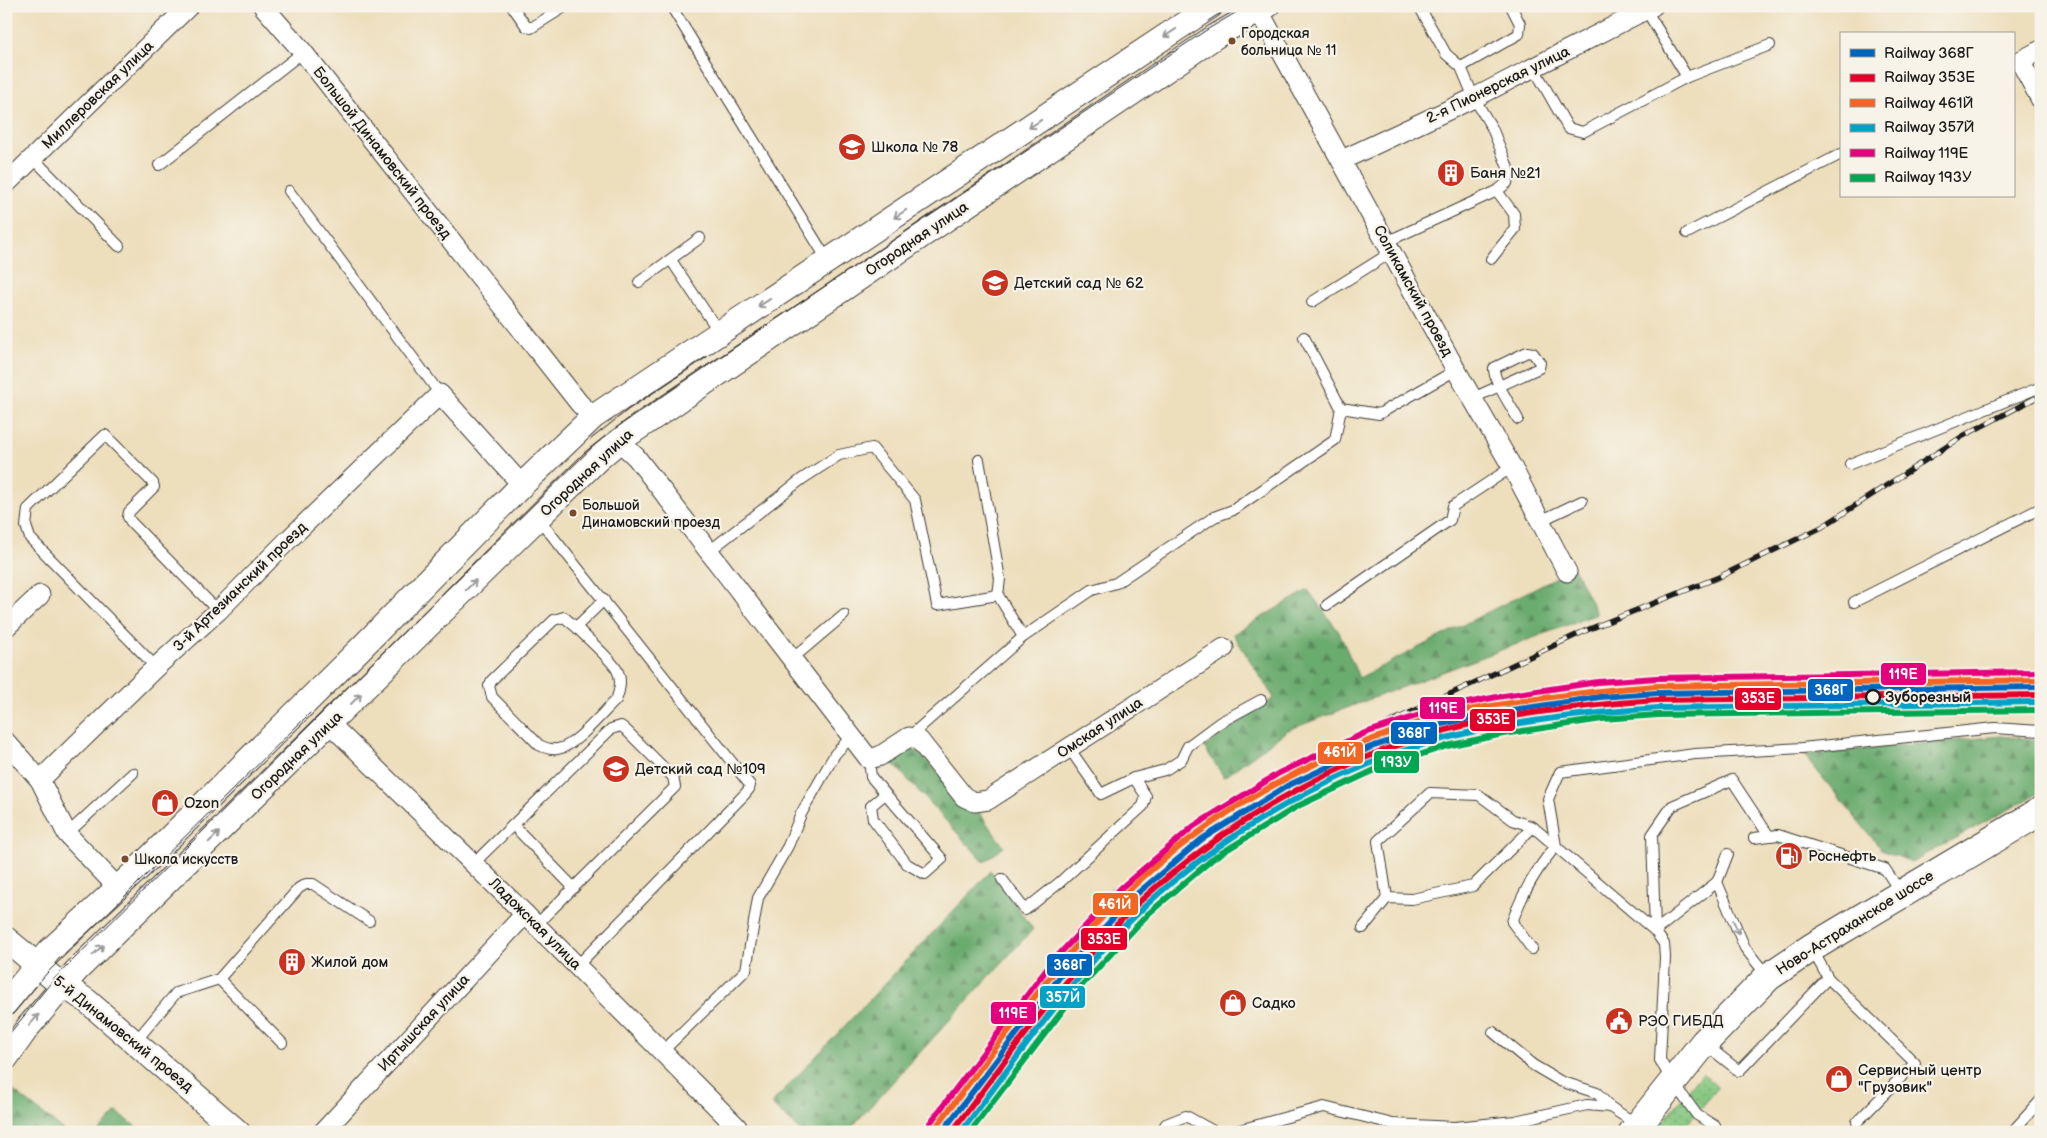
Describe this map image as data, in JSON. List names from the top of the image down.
{
  "streets": {
    "main road": ["Ново-Астраханское шоссе"],
    "street": [
      "2-я Пионерская улица",
      "Миллеровская улица",
      "Большой Динамовский проезд",
      "Огородная улица",
      "Соликамский проезд",
      "3-й Артезианский проезд",
      "Омская улица",
      "Ладожская улица",
      "Иртышская улица",
      "5-й Динамовский проезд"
    ]
  },
  "crossings": [
    ["2-я Пионерская улица", "Соликамский проезд"],
    ["Большой Динамовский проезд", "Огородная улица"],
    ["Огородная улица", "Соликамский проезд"],
    ["Огородная улица", "Ладожская улица"],
    ["Огородная улица", "5-й Динамовский проезд"],
    ["Ладожская улица", "Иртышская улица"]
  ],
  "places": {
    "other": [
      "Городская больница № 11",
      "Большой Динамовский проезд",
      "Зуборезный",
      "Школа искусств"
    ],
    "school or university": ["Школа № 78", "Детский сад № 62", "Детский сад №109"],
    "building": ["Баня №21", "Жилой дом"],
    "shop": ["Ozon", "Садко", "Сервисный центр \"Грузовик\""],
    "fuel station": ["Роснефть"],
    "public building": ["РЭО ГИБДД"]
  },
  "lines": [
    "rail line 119Е",
    "rail line 461Й",
    "rail line 368Г",
    "rail line 353Е",
    "rail line 357Й",
    "rail line 193У"
  ],
  "legend": [
    "Railway 368Г",
    "Railway 353Е",
    "Railway 461Й",
    "Railway 357Й",
    "Railway 119Е",
    "Railway 193У"
  ]
}
